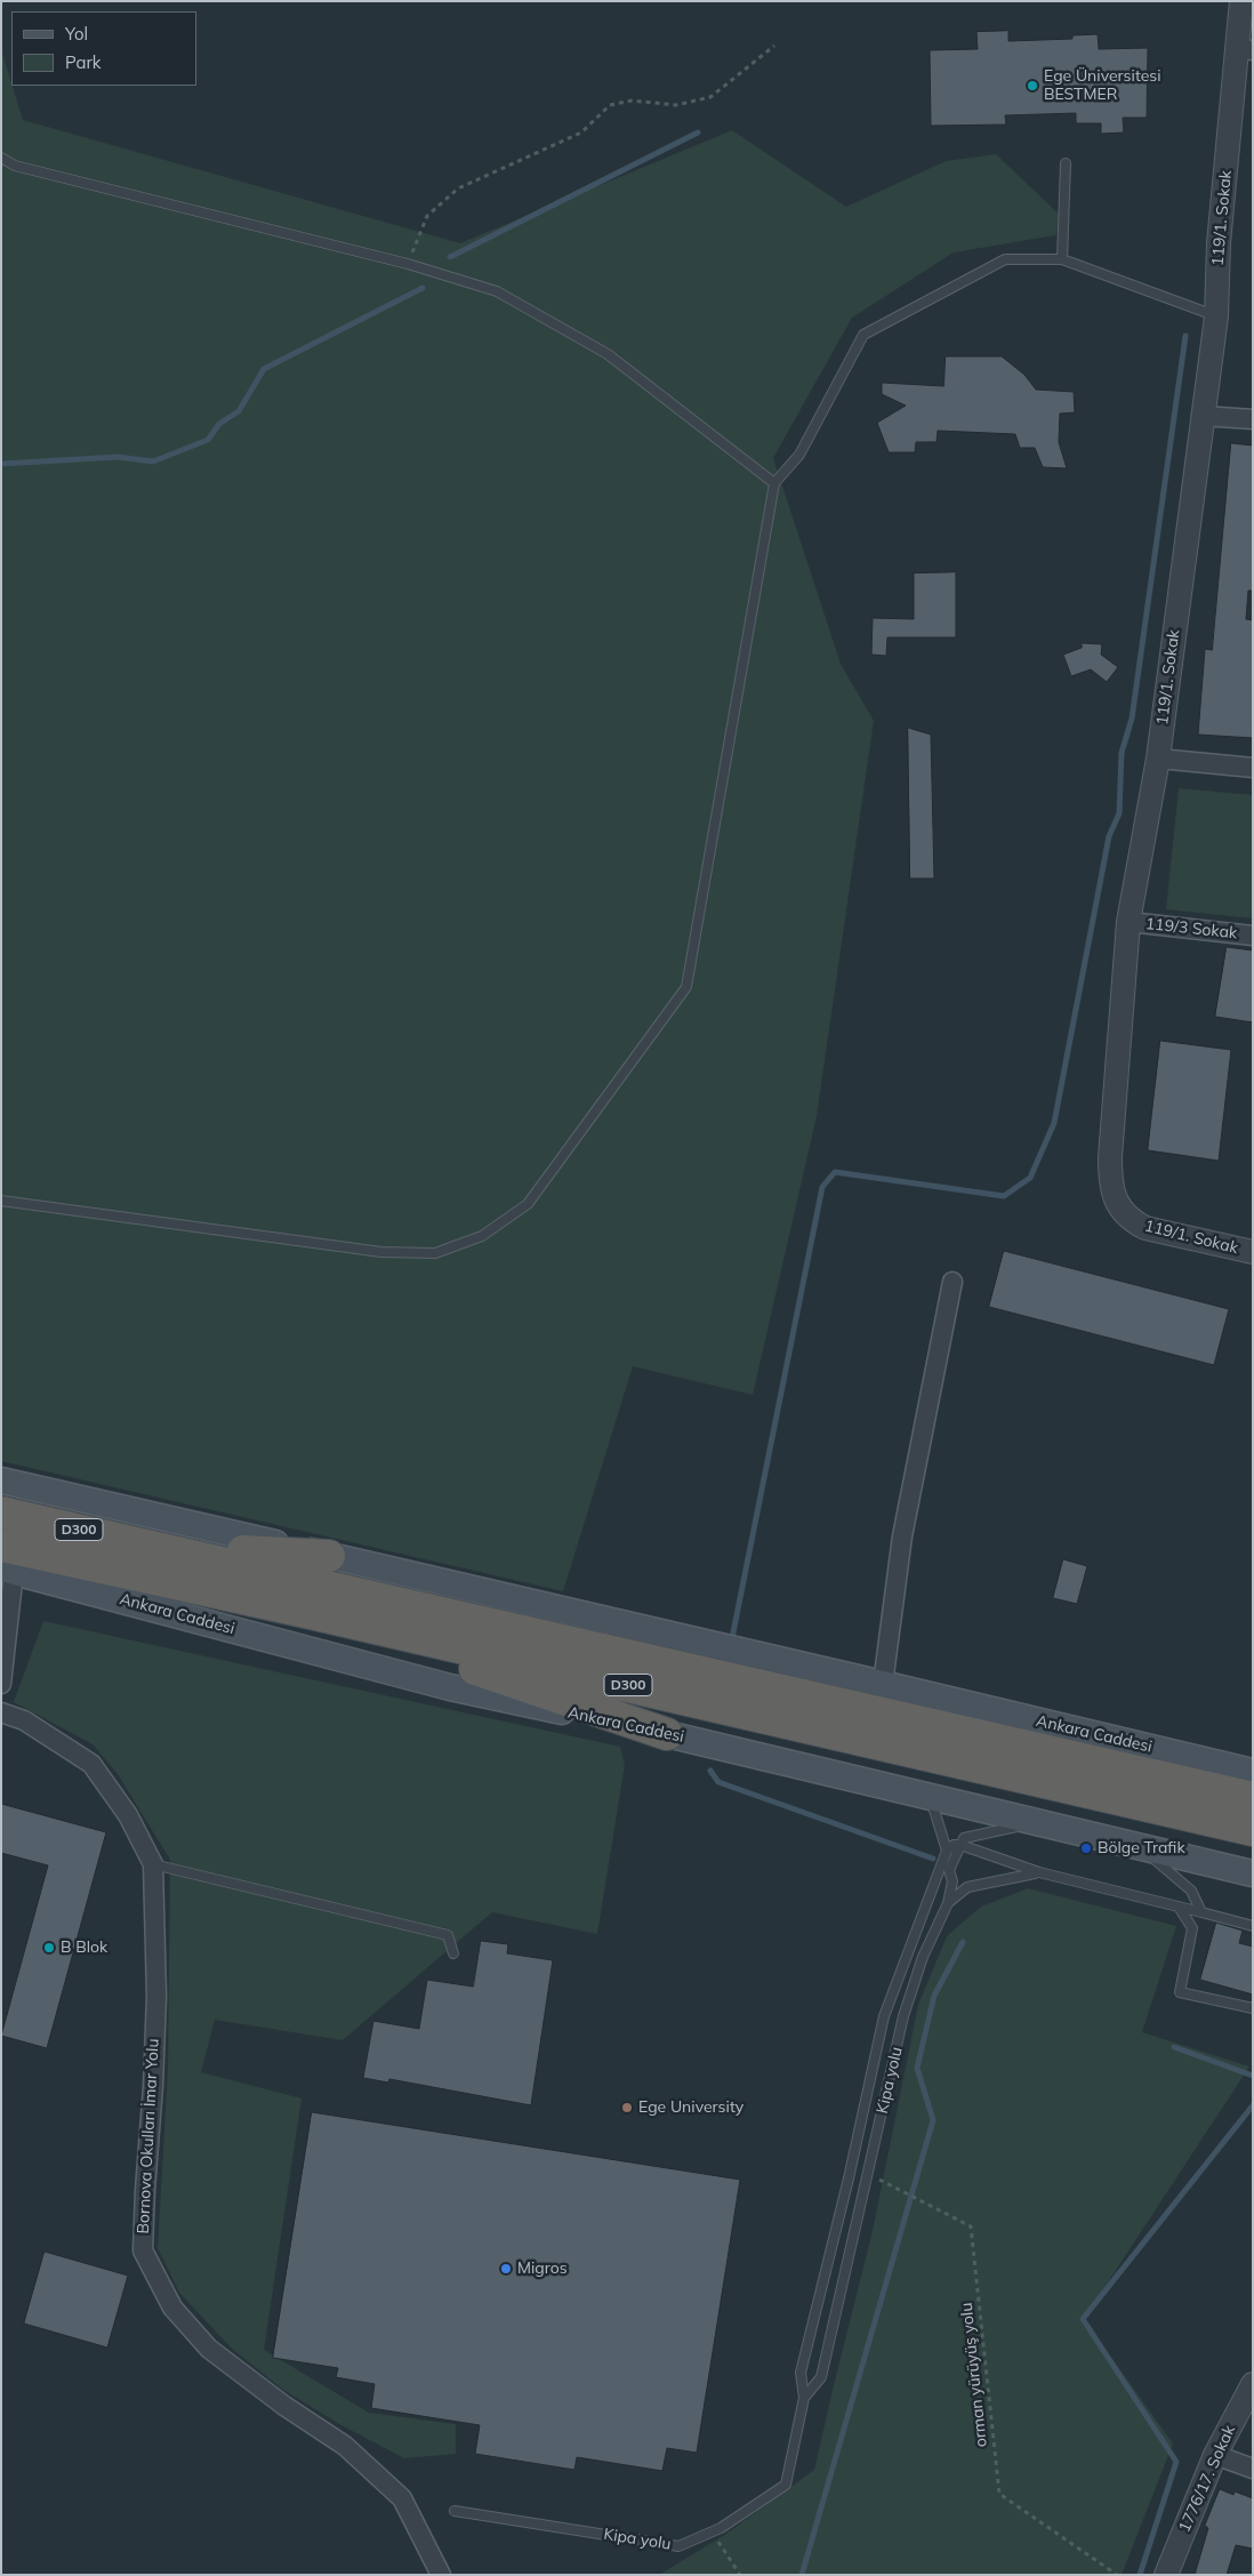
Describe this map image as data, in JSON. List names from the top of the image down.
{
  "streets": {
    "highway": ["D300", "Ankara Caddesi"],
    "street": [
      "119/1. Sokak",
      "119/3 Sokak",
      "Bornova Okulları İmar Yolu",
      "1776/17. Sokak"
    ],
    "lane": ["Kipa yolu"],
    "path": ["orman yürüyüş yolu"]
  },
  "crossings": [
    ["119/1. Sokak", "119/3 Sokak"],
    ["D300", "Ankara Caddesi"],
    ["Kipa yolu", "orman yürüyüş yolu"]
  ],
  "places": [
    "Ege Üniversitesi BESTMER",
    "Bölge Trafik",
    "B Blok",
    "Ege University",
    "Migros"
  ],
  "legend": ["Yol", "Park"]
}
